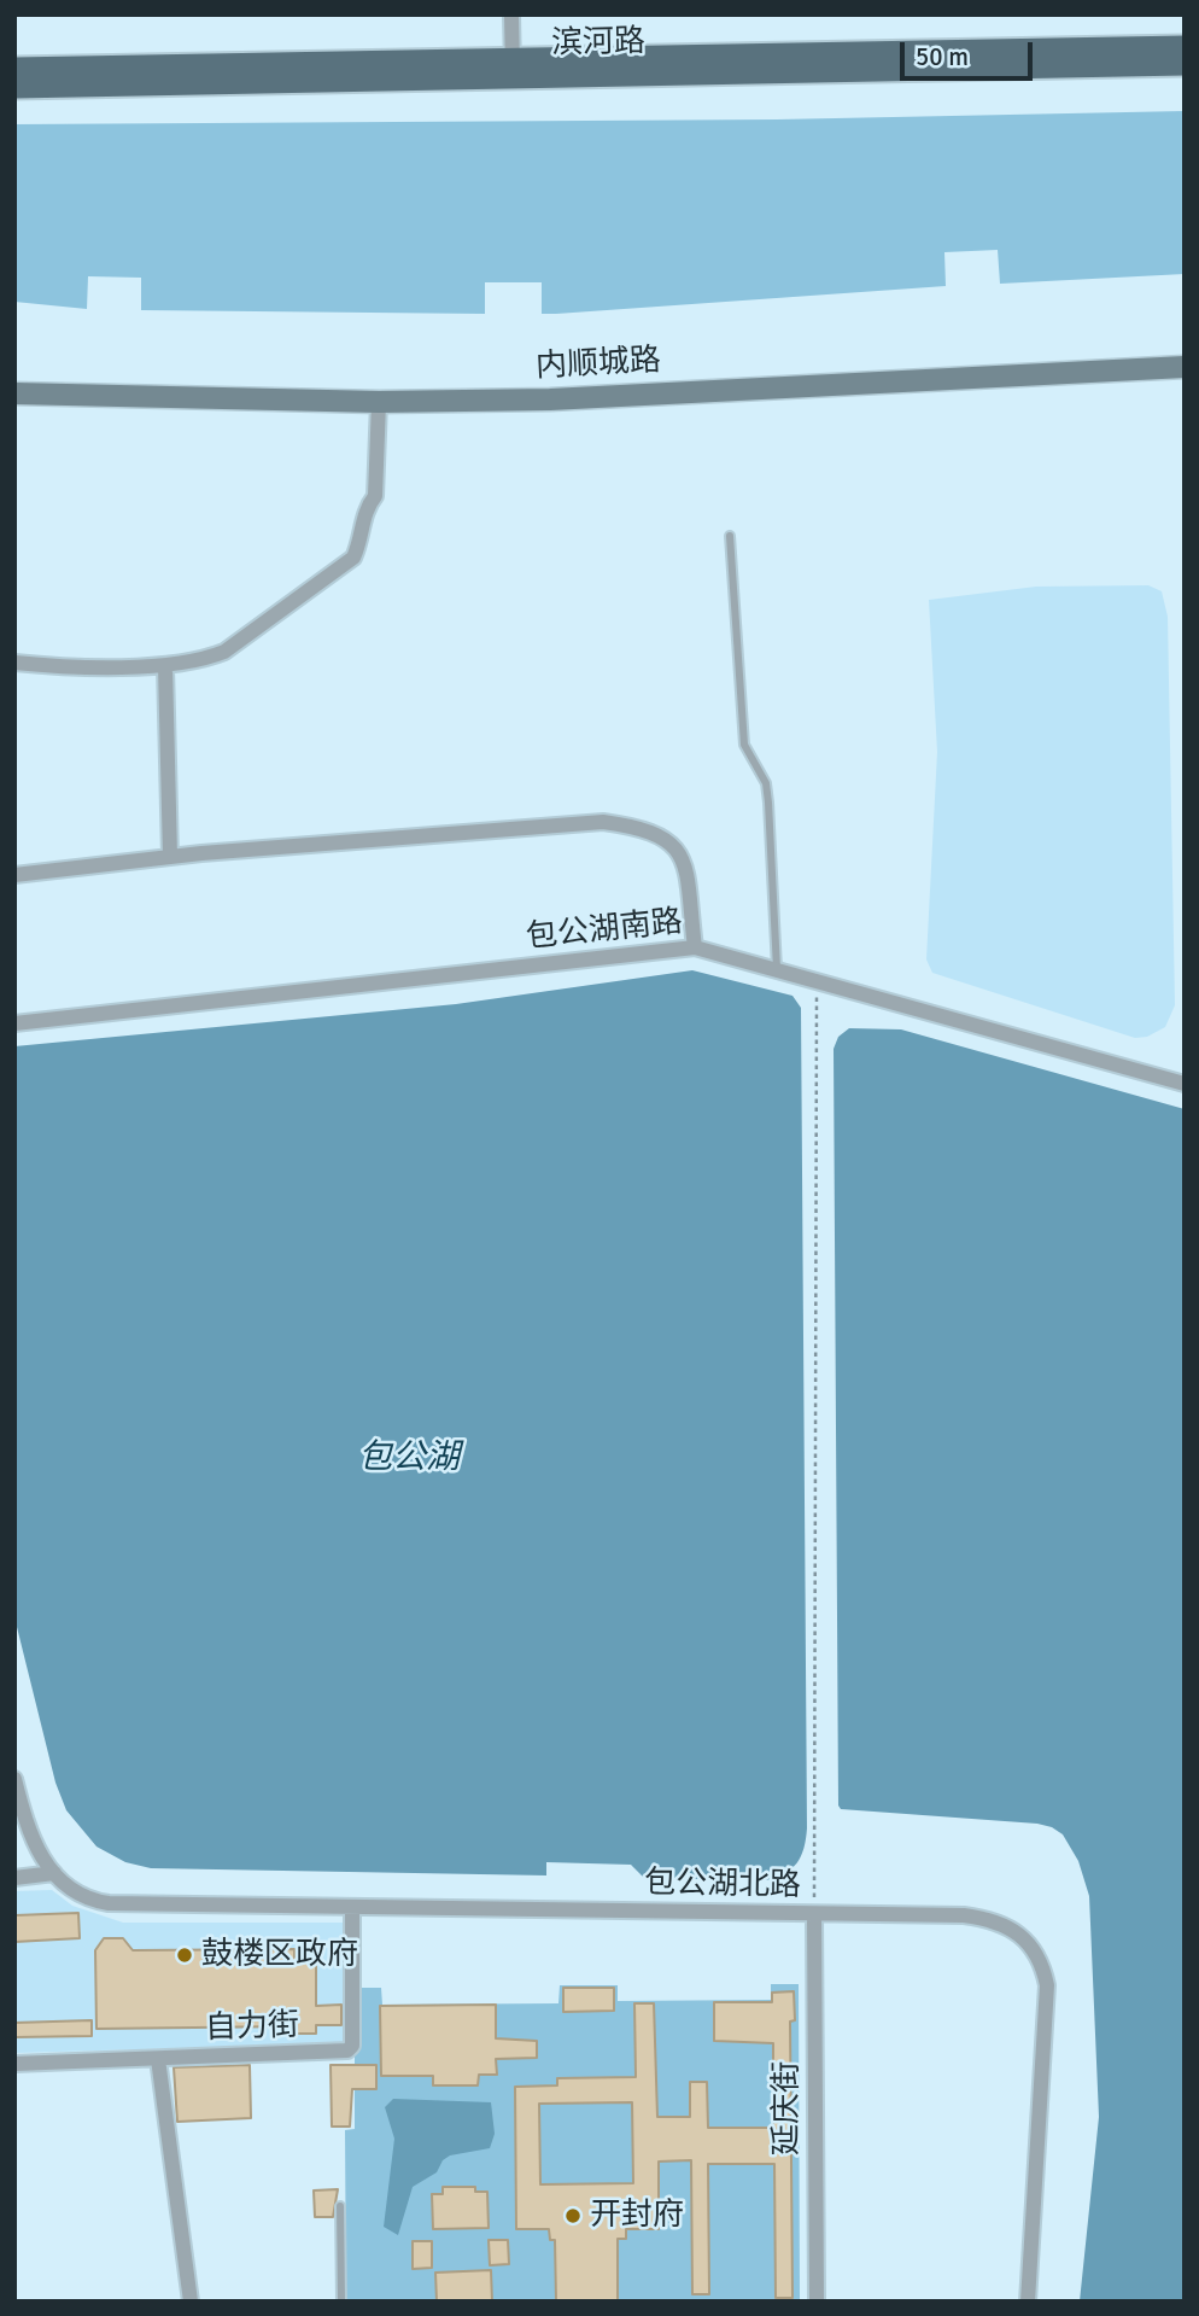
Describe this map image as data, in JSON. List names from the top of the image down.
{
  "streets": {
    "main road": ["滨河路"],
    "street": [
      "内顺城路",
      "包公湖南路",
      "包公湖北路",
      "自力街",
      "延庆街"
    ]
  },
  "crossings": [
    ["包公湖北路", "自力街"],
    ["包公湖北路", "延庆街"]
  ],
  "water": ["包公湖"],
  "places": ["鼓楼区政府", "开封府"],
  "scale_bar": "50 m"
}
